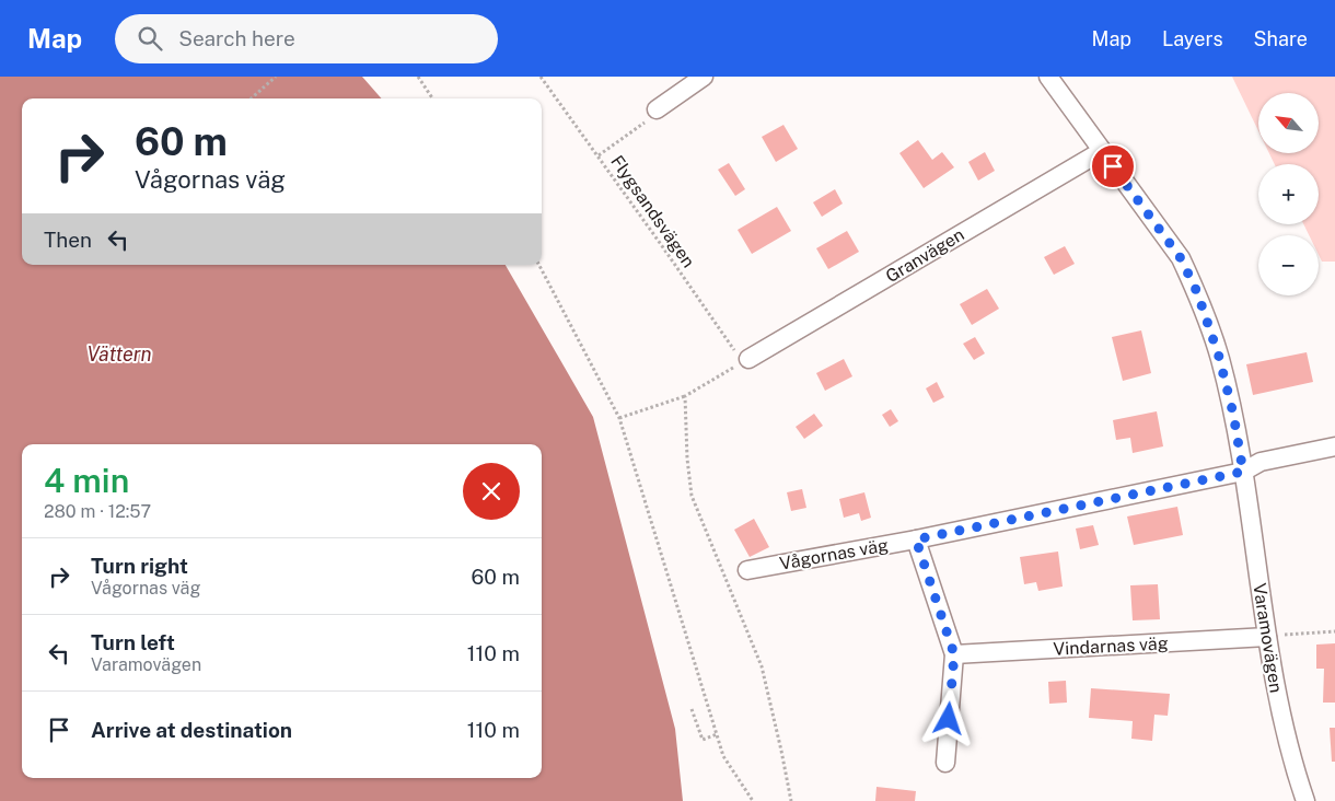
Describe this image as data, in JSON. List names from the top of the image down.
{
  "streets": {
    "street": [
      "Granvägen",
      "Vågornas väg",
      "Varamovägen",
      "Vindarnas väg"
    ],
    "path": ["Flygsandsvägen"]
  },
  "crossings": [
    ["Flygsandsvägen", "Granvägen"],
    ["Granvägen", "Varamovägen"],
    ["Vågornas väg", "Varamovägen"],
    ["Varamovägen", "Vindarnas väg"]
  ],
  "water": ["Vättern"],
  "north": "top left",
  "page": {
    "header": "Map",
    "search": "Search here",
    "nav": ["Map", "Layers", "Share"],
    "map_buttons": ["+", "−"],
    "turn": ["60 m", "Vågornas väg"],
    "then": "Then",
    "heading": ["4 min", "280 m · 12:57"],
    "list": [
      {
        "name": "Turn right",
        "note": "Vågornas väg",
        "value": "60 m"
      },
      {
        "name": "Turn left",
        "note": "Varamovägen",
        "value": "110 m"
      },
      {
        "name": "Arrive at destination",
        "value": "110 m"
      }
    ]
  }
}
